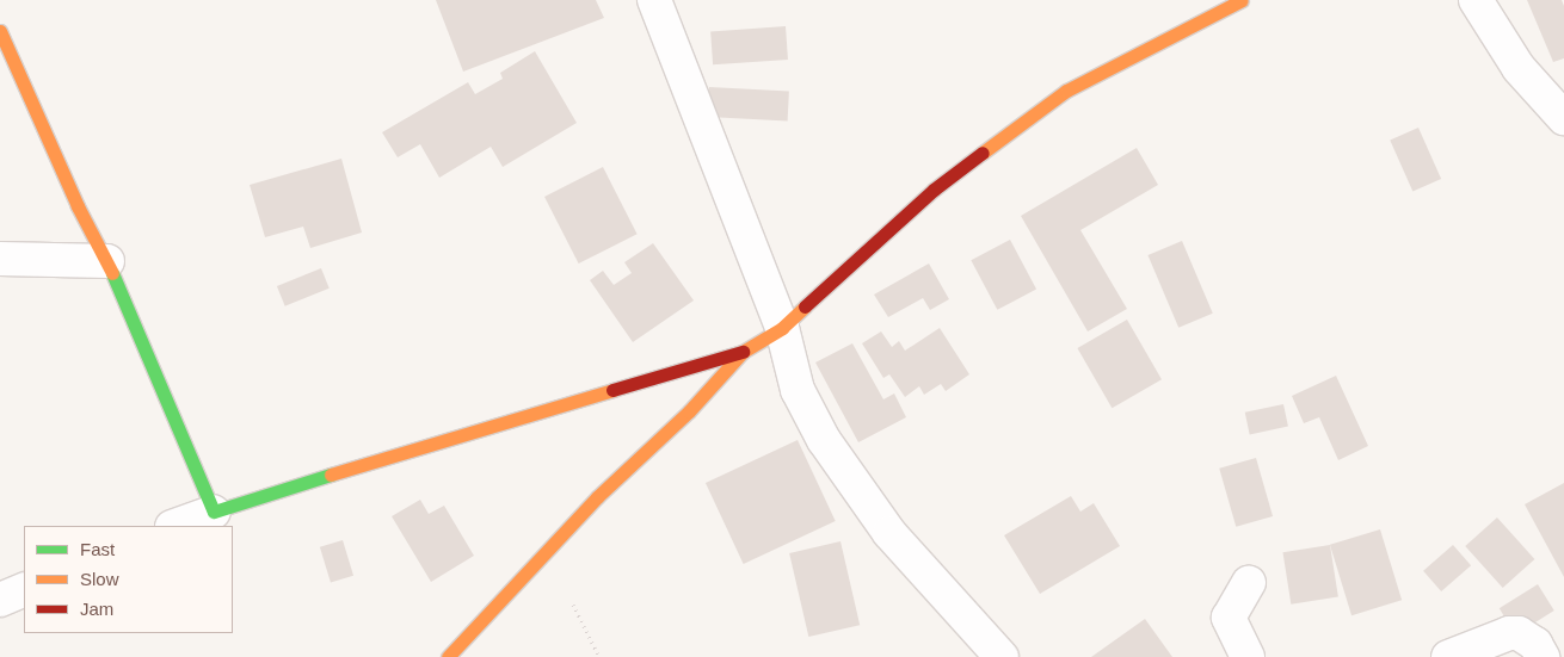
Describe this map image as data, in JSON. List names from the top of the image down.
{
  "legend": ["Fast", "Slow", "Jam"]
}
